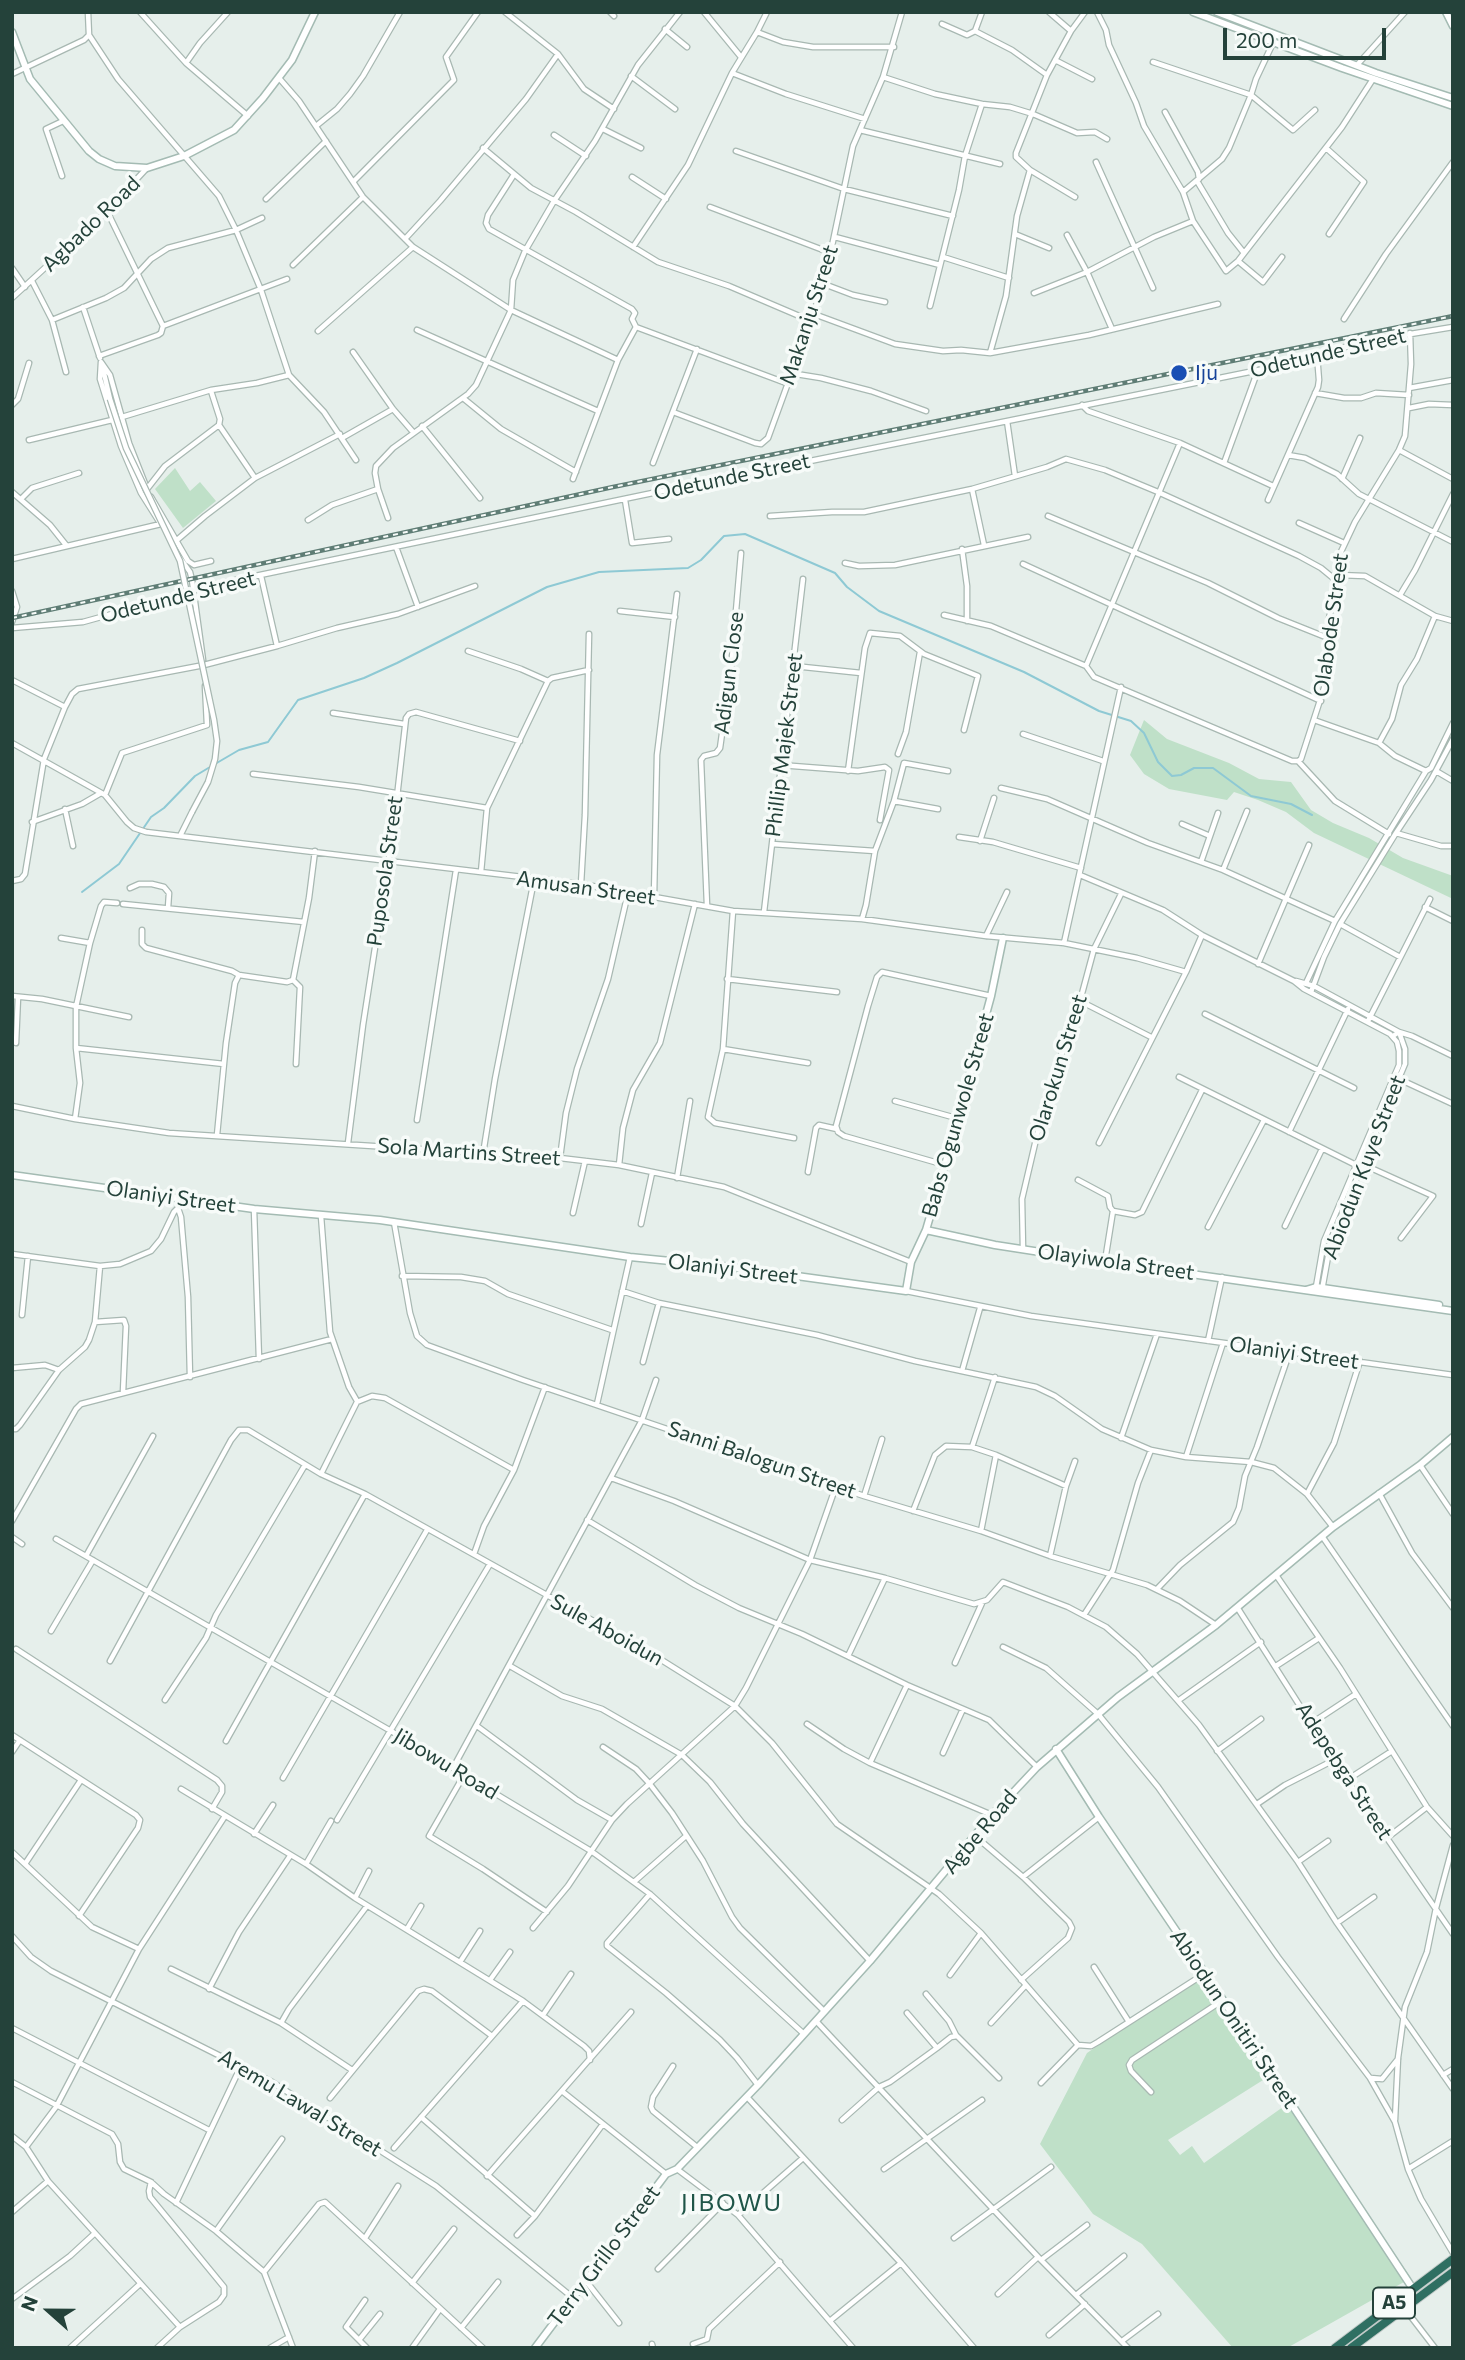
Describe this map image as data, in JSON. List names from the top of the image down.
{
  "streets": {
    "highway": ["A5"],
    "street": [
      "Agbado Road",
      "Makanju Street",
      "Odetunde Street",
      "Olabode Street",
      "Adigun Close",
      "Phillip Majek Street",
      "Puposola Street",
      "Amusan Street",
      "Olarokun Street",
      "Babs Ogunwole Street",
      "Sola Martins Street",
      "Abiodun Kuye Street",
      "Olaniyi Street",
      "Olayiwola Street",
      "Sanni Balogun Street",
      "Sule Aboidun",
      "Jibowu Road",
      "Adepebga Street",
      "Agbe Road",
      "Abiodun Onitiri Street",
      "Aremu Lawal Street",
      "Terry Grillo Street"
    ]
  },
  "crossings": [
    ["Odetunde Street", "Olabode Street"],
    ["Adigun Close", "Amusan Street"],
    ["Phillip Majek Street", "Amusan Street"],
    ["Puposola Street", "Amusan Street"],
    ["Puposola Street", "Sola Martins Street"],
    ["Amusan Street", "Olarokun Street"],
    ["Amusan Street", "Babs Ogunwole Street"],
    ["Olarokun Street", "Olayiwola Street"],
    ["Babs Ogunwole Street", "Sola Martins Street"],
    ["Babs Ogunwole Street", "Olaniyi Street"],
    ["Babs Ogunwole Street", "Olayiwola Street"],
    ["Abiodun Kuye Street", "Olayiwola Street"],
    ["Olaniyi Street", "Sanni Balogun Street"],
    ["Sanni Balogun Street", "Agbe Road"],
    ["Sule Aboidun", "Jibowu Road"],
    ["Sule Aboidun", "Agbe Road"],
    ["Jibowu Road", "Agbe Road"],
    ["Adepebga Street", "Agbe Road"],
    ["Agbe Road", "Abiodun Onitiri Street"],
    ["Agbe Road", "Terry Grillo Street"],
    ["Abiodun Onitiri Street", "A5"],
    ["Aremu Lawal Street", "Terry Grillo Street"]
  ],
  "districts": ["JIBOWU"],
  "places": ["Iju"],
  "scale_bar": "200 m",
  "north": "left"
}
